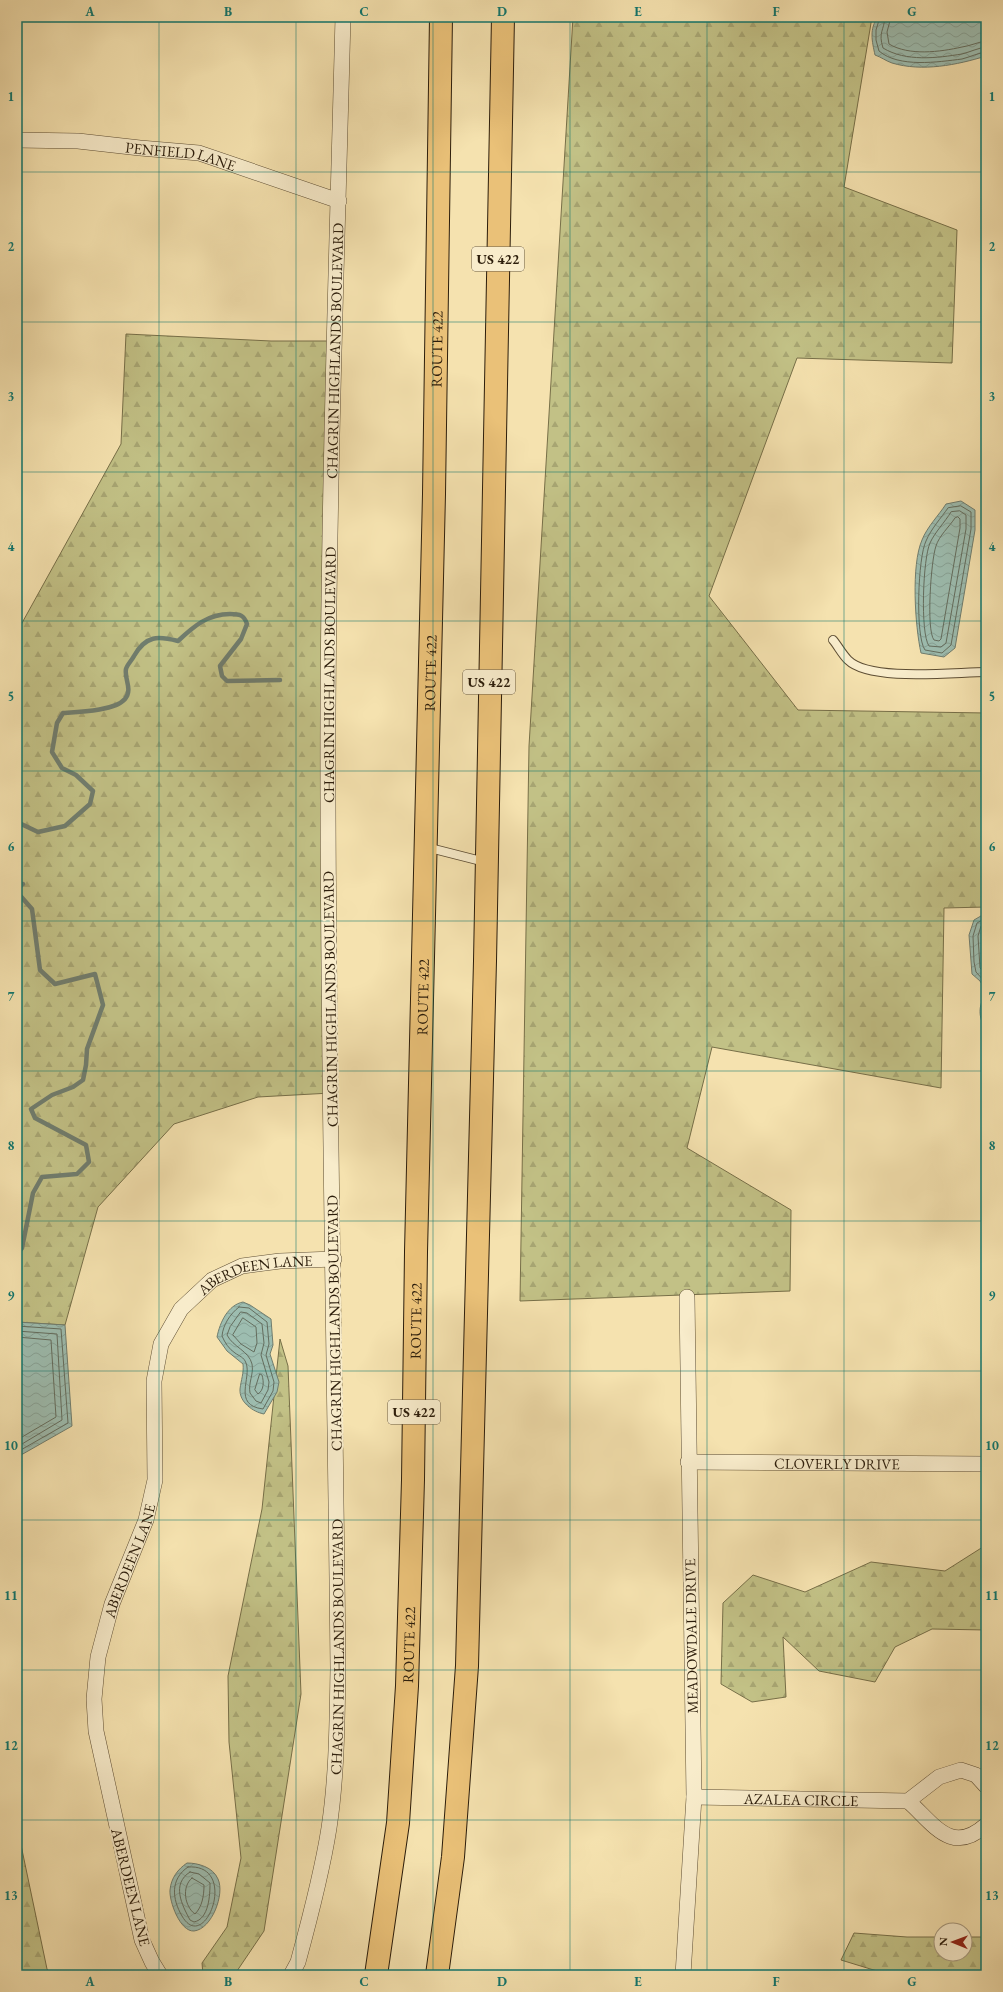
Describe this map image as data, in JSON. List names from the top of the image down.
{
  "streets": {
    "highway": ["US 422", "ROUTE 422"],
    "street": [
      "PENFIELD LANE",
      "CHAGRIN HIGHLANDS BOULEVARD",
      "ABERDEEN LANE",
      "CLOVERLY DRIVE",
      "MEADOWDALE DRIVE",
      "AZALEA CIRCLE"
    ]
  },
  "crossings": [
    ["PENFIELD LANE", "CHAGRIN HIGHLANDS BOULEVARD"],
    ["CHAGRIN HIGHLANDS BOULEVARD", "ABERDEEN LANE"],
    ["CLOVERLY DRIVE", "MEADOWDALE DRIVE"],
    ["MEADOWDALE DRIVE", "AZALEA CIRCLE"]
  ],
  "north": "left",
  "grid": {
    "columns": [
      "A",
      "B",
      "C",
      "D",
      "E",
      "F",
      "G"
    ],
    "rows": [
      "1",
      "2",
      "3",
      "4",
      "5",
      "6",
      "7",
      "8",
      "9",
      "10",
      "11",
      "12",
      "13"
    ]
  }
}
